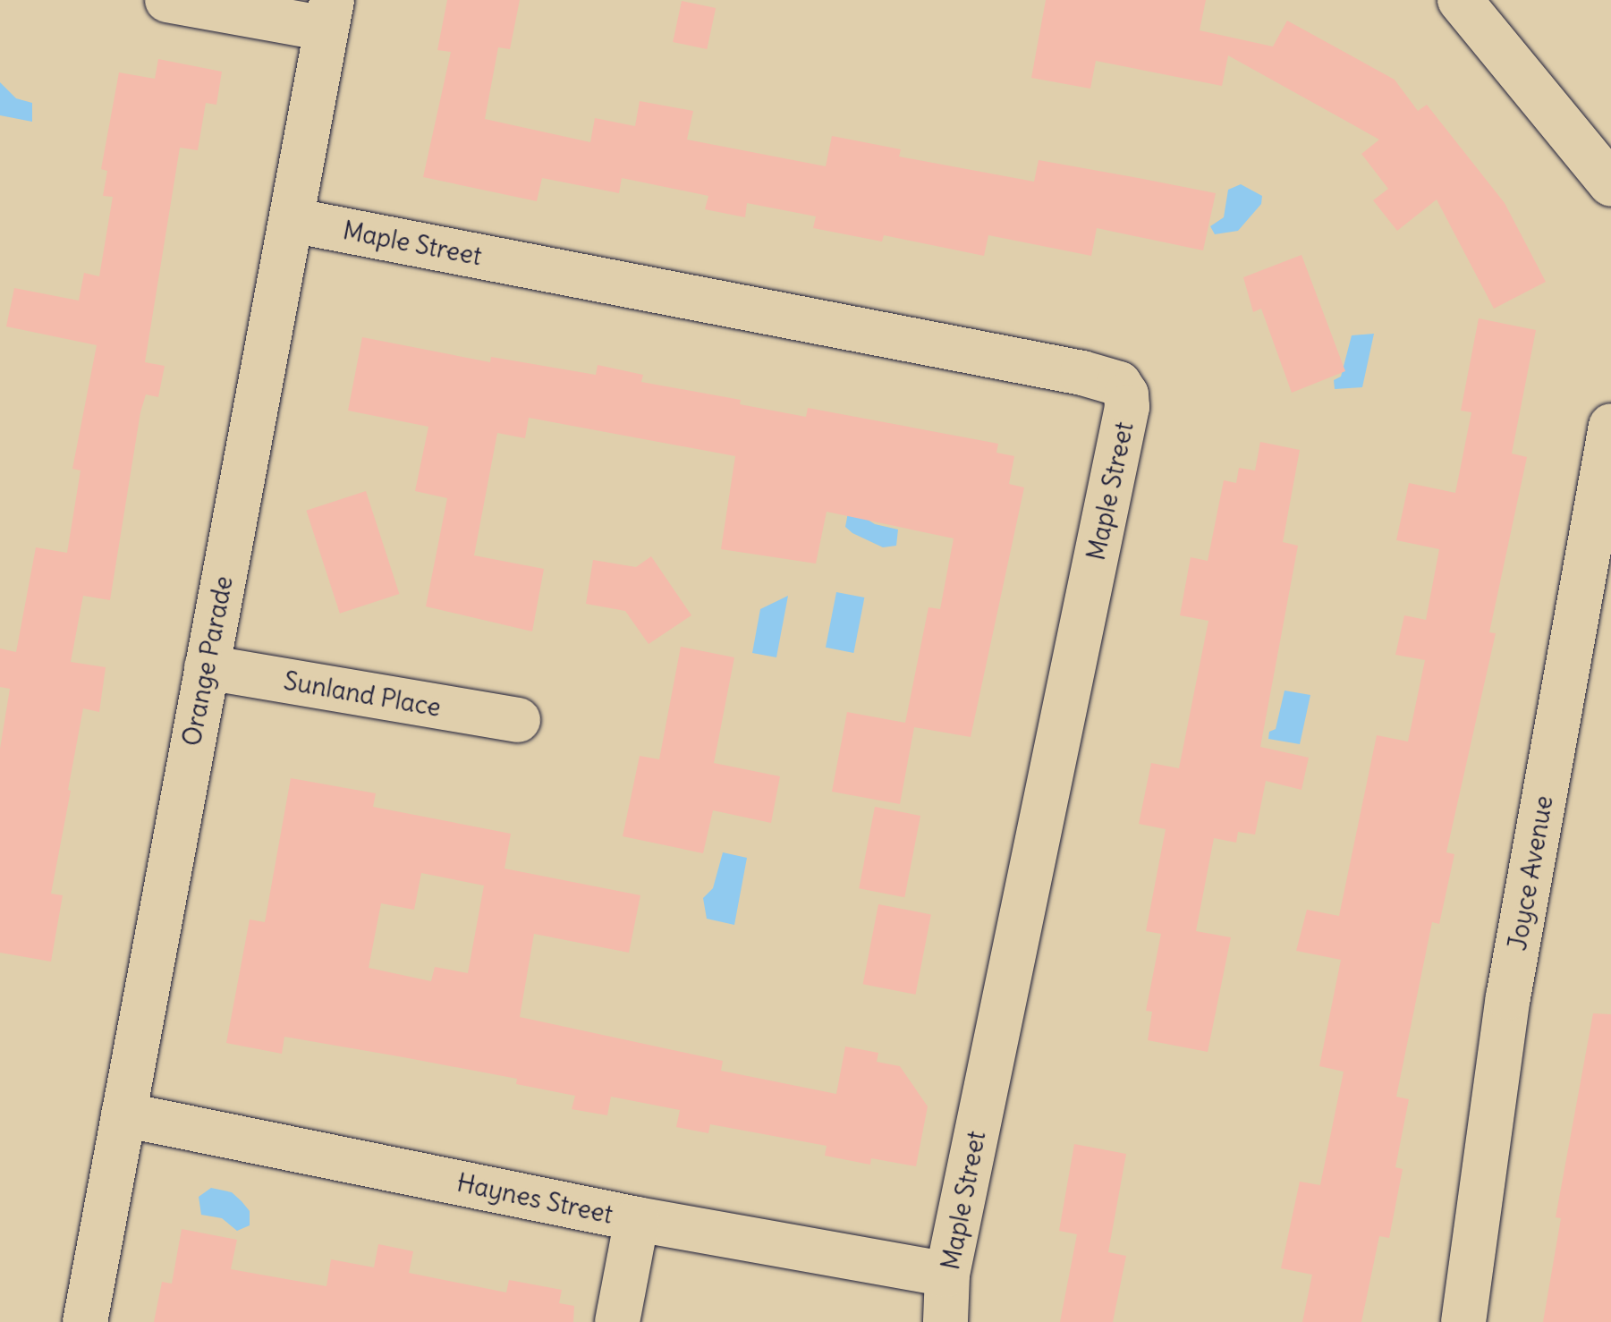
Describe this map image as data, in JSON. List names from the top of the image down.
{
  "streets": {
    "street": [
      "Maple Street",
      "Orange Parade",
      "Sunland Place",
      "Joyce Avenue",
      "Haynes Street"
    ]
  },
  "crossings": [
    ["Maple Street", "Orange Parade"],
    ["Maple Street", "Haynes Street"],
    ["Orange Parade", "Sunland Place"],
    ["Orange Parade", "Haynes Street"]
  ]
}
